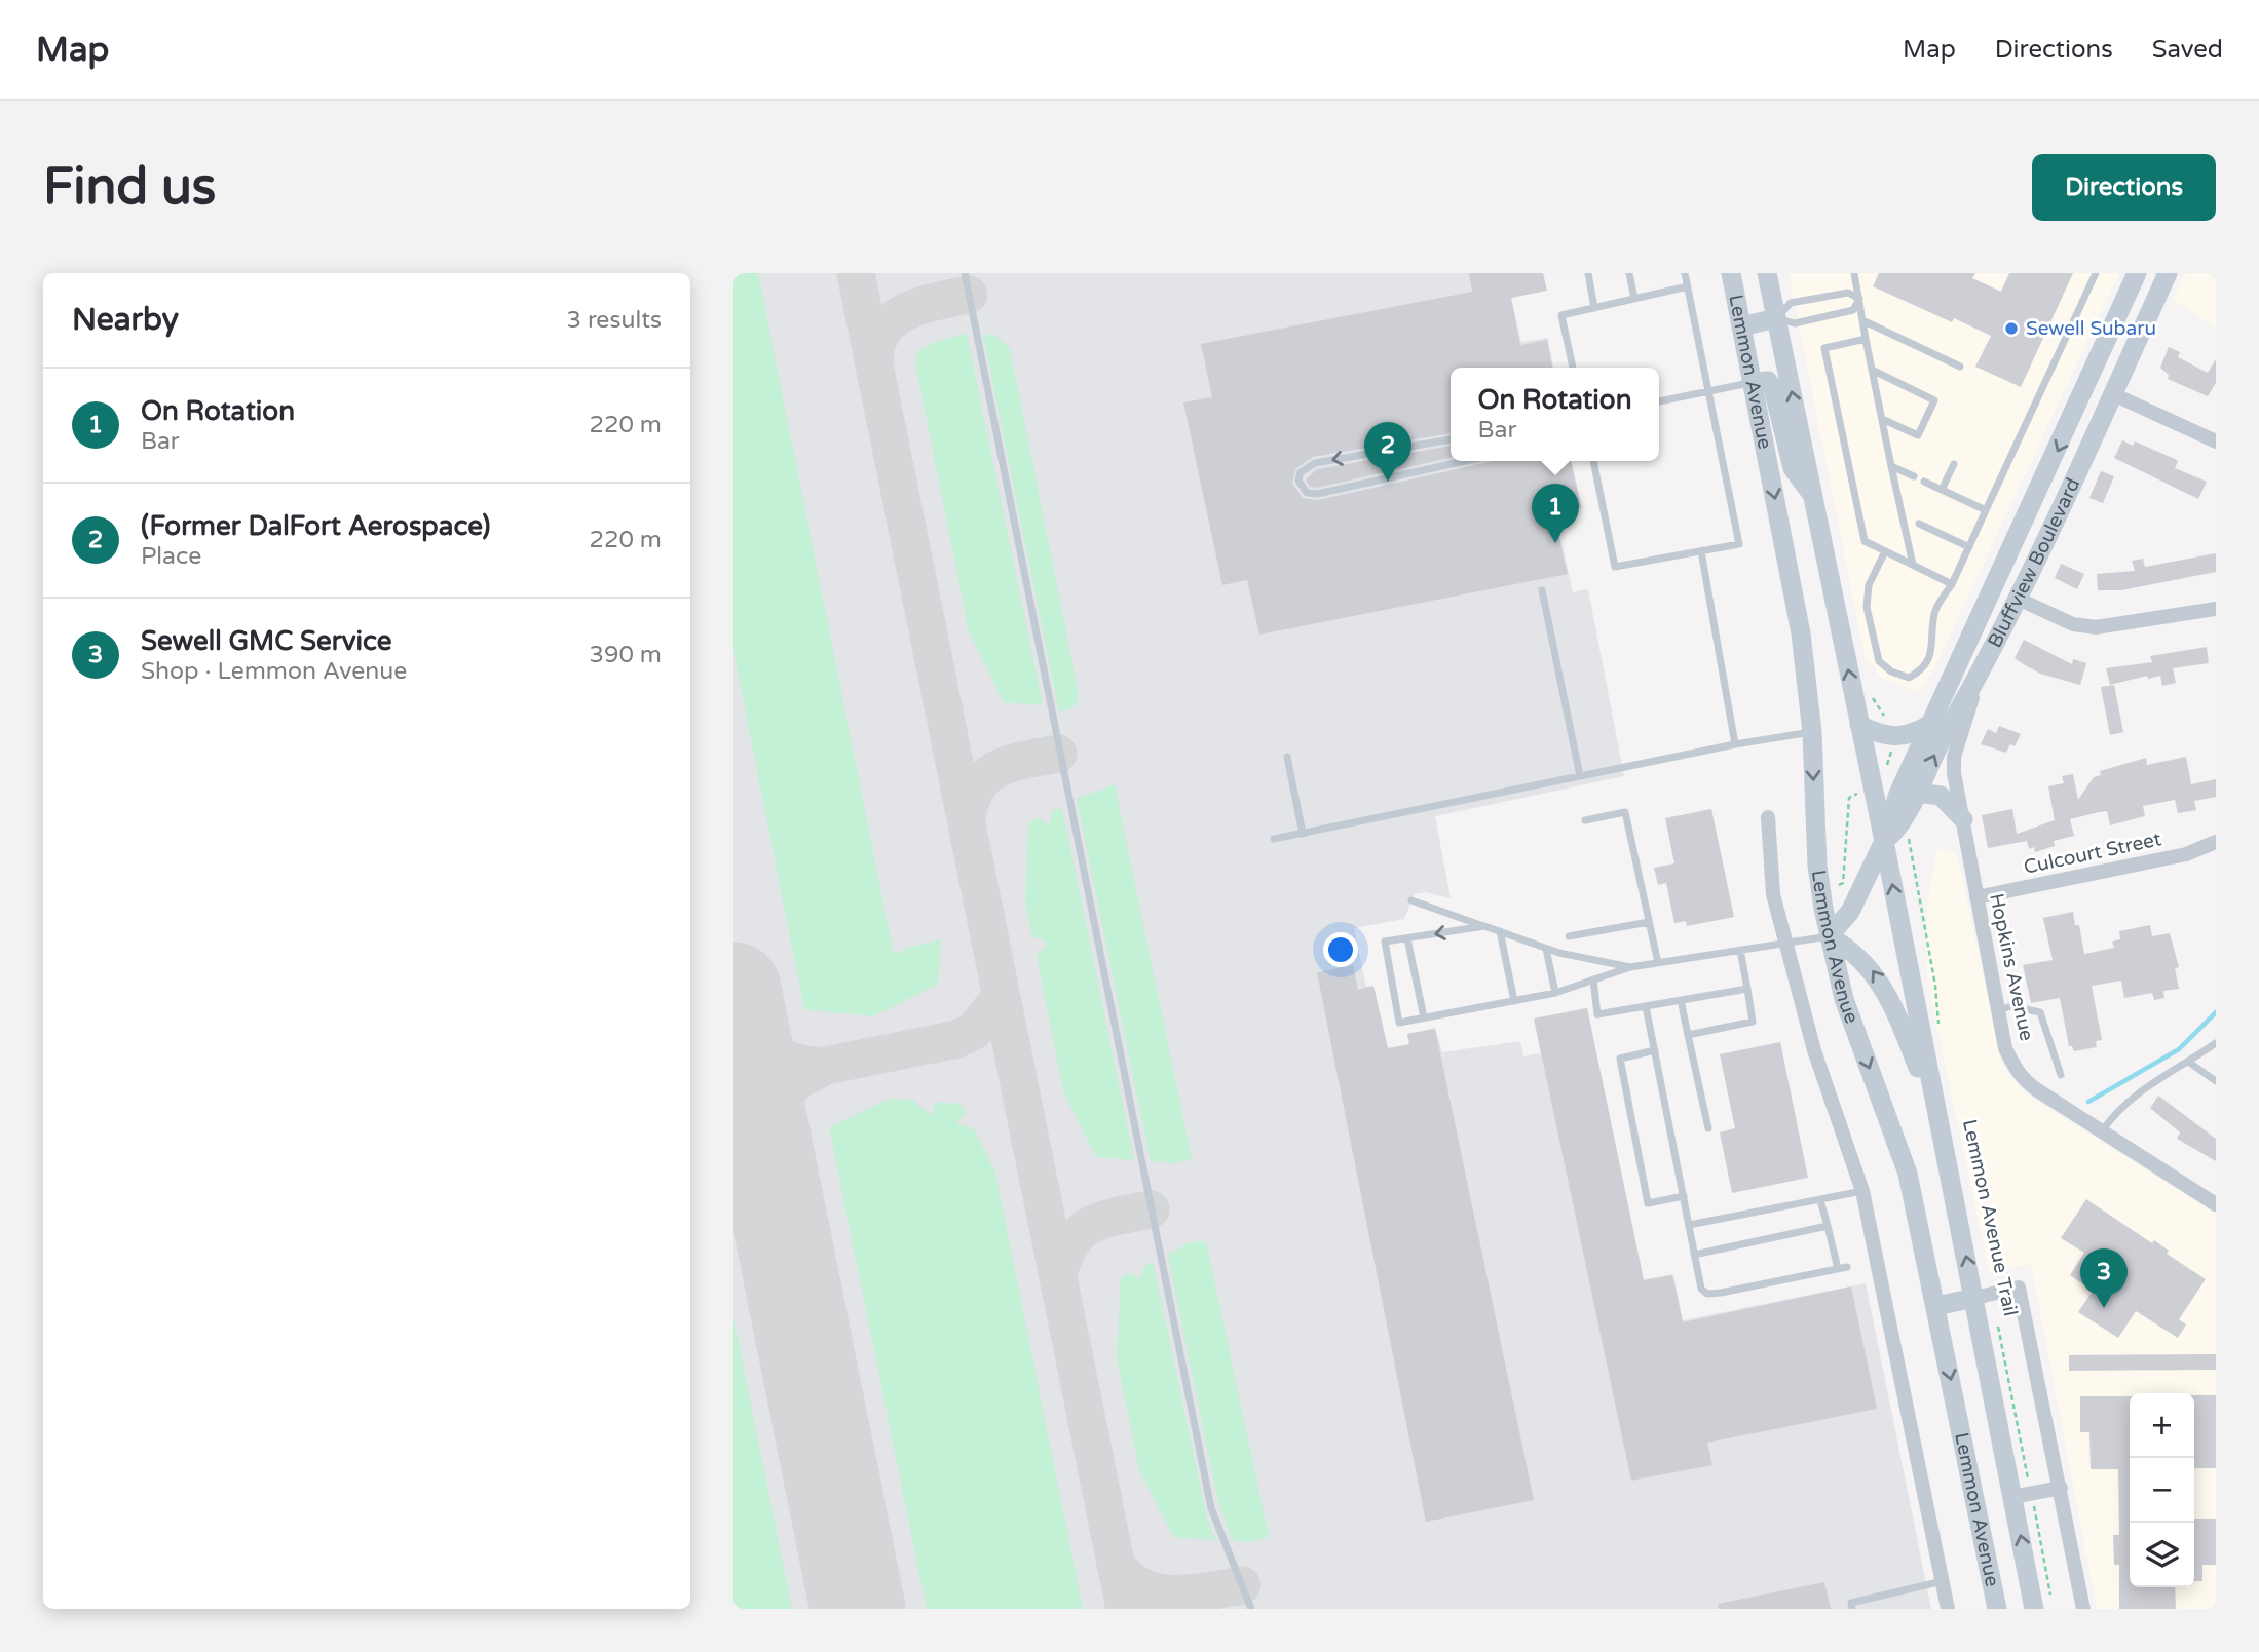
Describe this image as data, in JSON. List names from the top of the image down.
{
  "streets": {
    "main road": ["Lemmon Avenue", "Bluffview Boulevard"],
    "street": ["Culcourt Street", "Hopkins Avenue"],
    "path": ["Lemmon Avenue Trail"]
  },
  "crossings": [
    ["Lemmon Avenue", "Bluffview Boulevard"],
    ["Lemmon Avenue", "Lemmon Avenue Trail"],
    ["Bluffview Boulevard", "Hopkins Avenue"],
    ["Culcourt Street", "Hopkins Avenue"]
  ],
  "places": ["Sewell Subaru"],
  "page": {
    "header": "Map",
    "nav": ["Map", "Directions", "Saved"],
    "buttons": "Directions",
    "title": "Find us",
    "heading": ["Nearby", "3 results"],
    "list": [
      {
        "mark": "1",
        "name": "On Rotation",
        "note": "Bar",
        "value": "220 m"
      },
      {
        "mark": "2",
        "name": "(Former DalFort Aerospace)",
        "note": "Place",
        "value": "220 m"
      },
      {
        "mark": "3",
        "name": "Sewell GMC Service",
        "note": "Shop · Lemmon Avenue",
        "value": "390 m"
      }
    ],
    "popup": ["On Rotation", "Bar"],
    "pins": ["2", "1", "3"],
    "map_buttons": ["+", "−"]
  }
}
